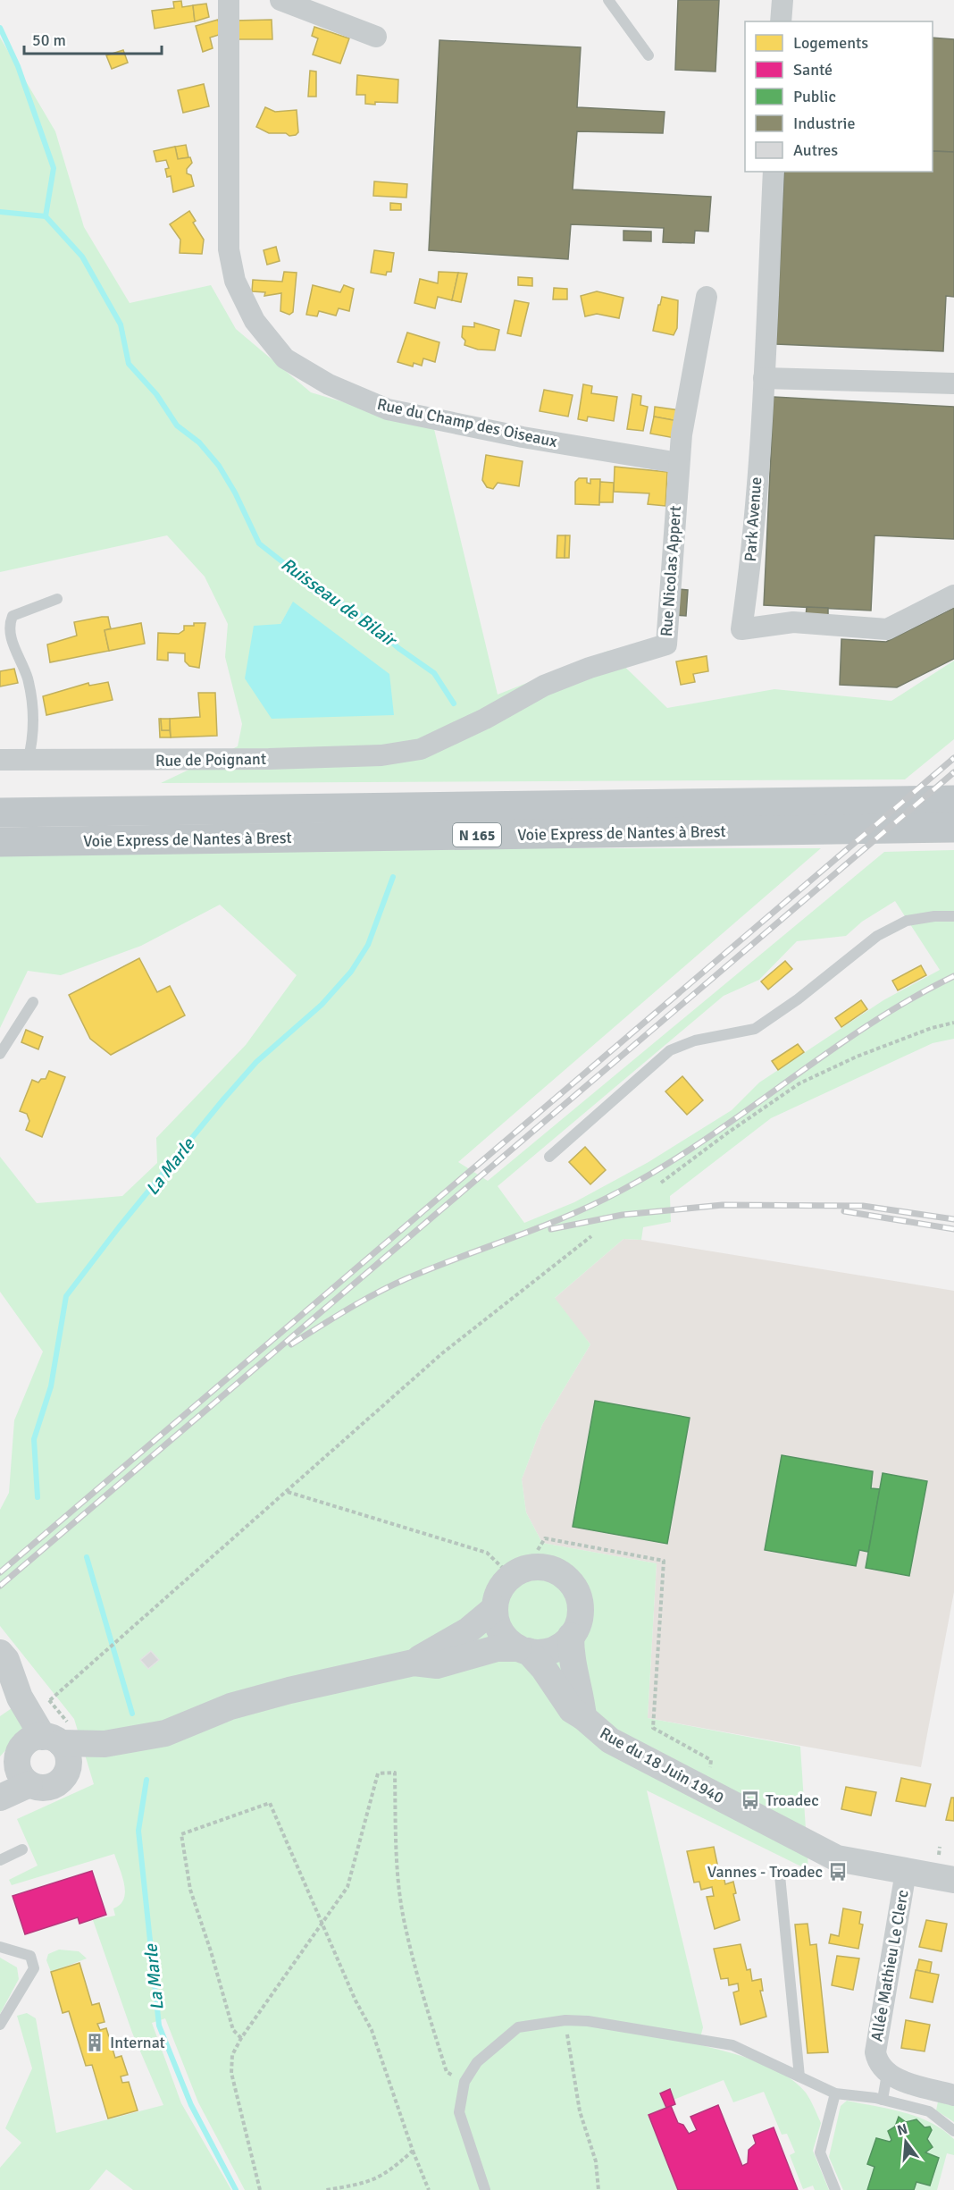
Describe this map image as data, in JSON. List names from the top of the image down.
{
  "streets": {
    "highway": ["Voie Express de Nantes à Brest", "N 165"],
    "street": [
      "Rue du Champ des Oiseaux",
      "Park Avenue",
      "Rue Nicolas Appert",
      "Rue de Poignant",
      "Rue du 18 Juin 1940",
      "Allée Mathieu Le Clerc"
    ]
  },
  "crossings": [
    ["Rue du Champ des Oiseaux", "Rue Nicolas Appert"],
    ["Rue Nicolas Appert", "Rue de Poignant"],
    ["Rue du 18 Juin 1940", "Allée Mathieu Le Clerc"]
  ],
  "water": ["Ruisseau de Bilair", "La Marle"],
  "places": {
    "bus stop": ["Troadec", "Vannes - Troadec"],
    "building": ["Internat"]
  },
  "legend": [
    "Logements",
    "Santé",
    "Public",
    "Industrie",
    "Autres"
  ],
  "scale_bar": "50 m",
  "north": "top"
}
